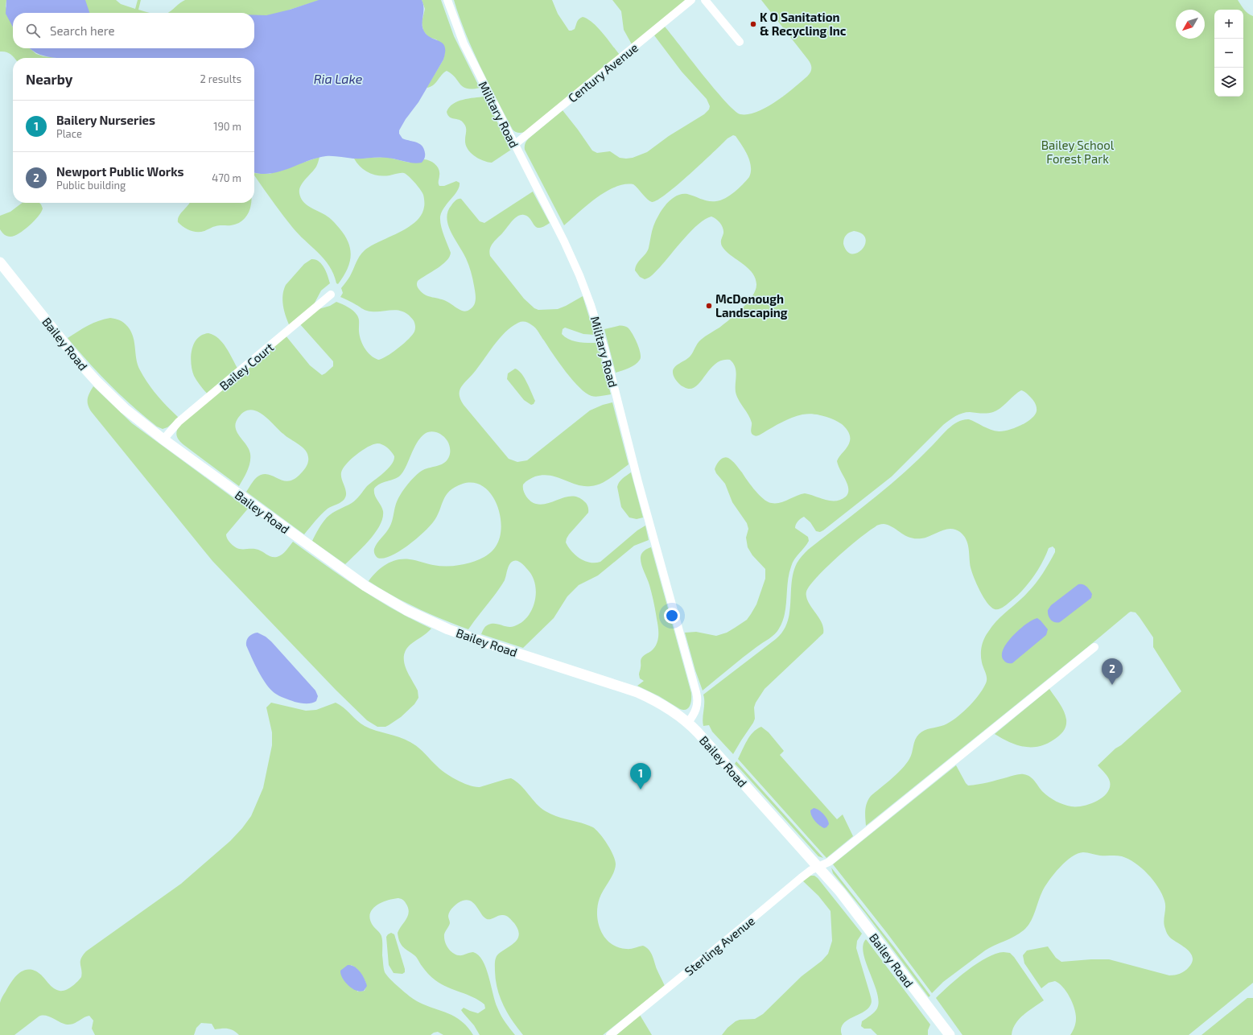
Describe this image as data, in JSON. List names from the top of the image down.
{
  "streets": {
    "main road": ["Bailey Road"],
    "street": [
      "Century Avenue",
      "Military Road",
      "Bailey Court",
      "Sterling Avenue"
    ]
  },
  "crossings": [
    ["Century Avenue", "Military Road"],
    ["Military Road", "Bailey Road"],
    ["Bailey Road", "Bailey Court"],
    ["Bailey Road", "Sterling Avenue"]
  ],
  "water": ["Ria Lake"],
  "parks": ["Bailey School Forest Park"],
  "places": ["K O Sanitation & Recycling Inc", "McDonough Landscaping"],
  "north": "bottom left",
  "page": {
    "map_buttons": ["+", "−"],
    "search": "Search here",
    "heading": ["Nearby", "2 results"],
    "list": [
      {
        "mark": "1",
        "name": "Bailery Nurseries",
        "note": "Place",
        "value": "190 m"
      },
      {
        "mark": "2",
        "name": "Newport Public Works",
        "note": "Public building",
        "value": "470 m"
      }
    ],
    "pins": ["2", "1"]
  }
}
